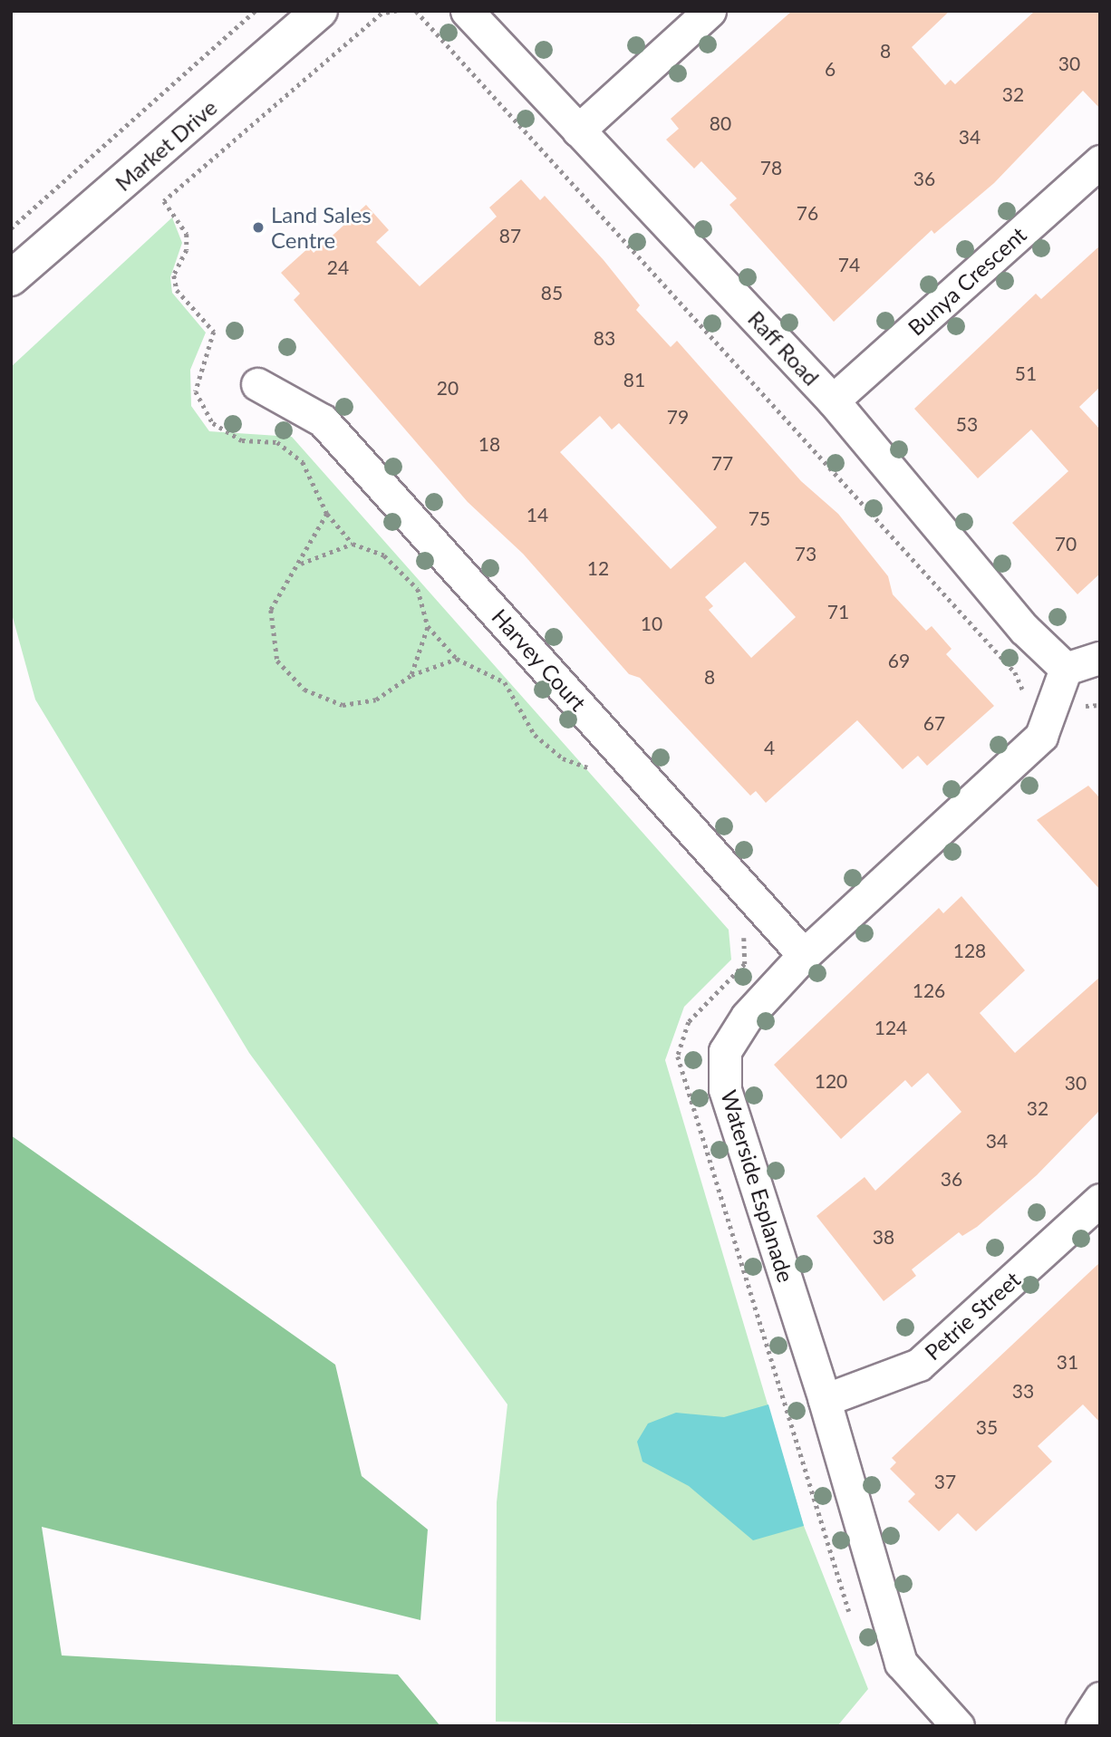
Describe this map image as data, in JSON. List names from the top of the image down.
{
  "streets": {
    "street": [
      "Market Drive",
      "Bunya Crescent",
      "Raff Road",
      "Harvey Court",
      "Waterside Esplanade",
      "Petrie Street"
    ]
  },
  "crossings": [
    ["Bunya Crescent", "Raff Road"],
    ["Raff Road", "Waterside Esplanade"],
    ["Harvey Court", "Waterside Esplanade"],
    ["Waterside Esplanade", "Petrie Street"]
  ],
  "places": ["Land Sales Centre"],
  "house_numbers": [
    "8",
    "30",
    "6",
    "32",
    "80",
    "34",
    "78",
    "36",
    "76",
    "87",
    "74",
    "24",
    "85",
    "83",
    "51",
    "81",
    "20",
    "79",
    "53",
    "18",
    "77",
    "14",
    "75",
    "70",
    "73",
    "12",
    "71",
    "10",
    "69",
    "8",
    "67",
    "4",
    "128",
    "126",
    "124",
    "120",
    "30",
    "32",
    "34",
    "36",
    "38",
    "31",
    "33",
    "35",
    "37"
  ]
}
